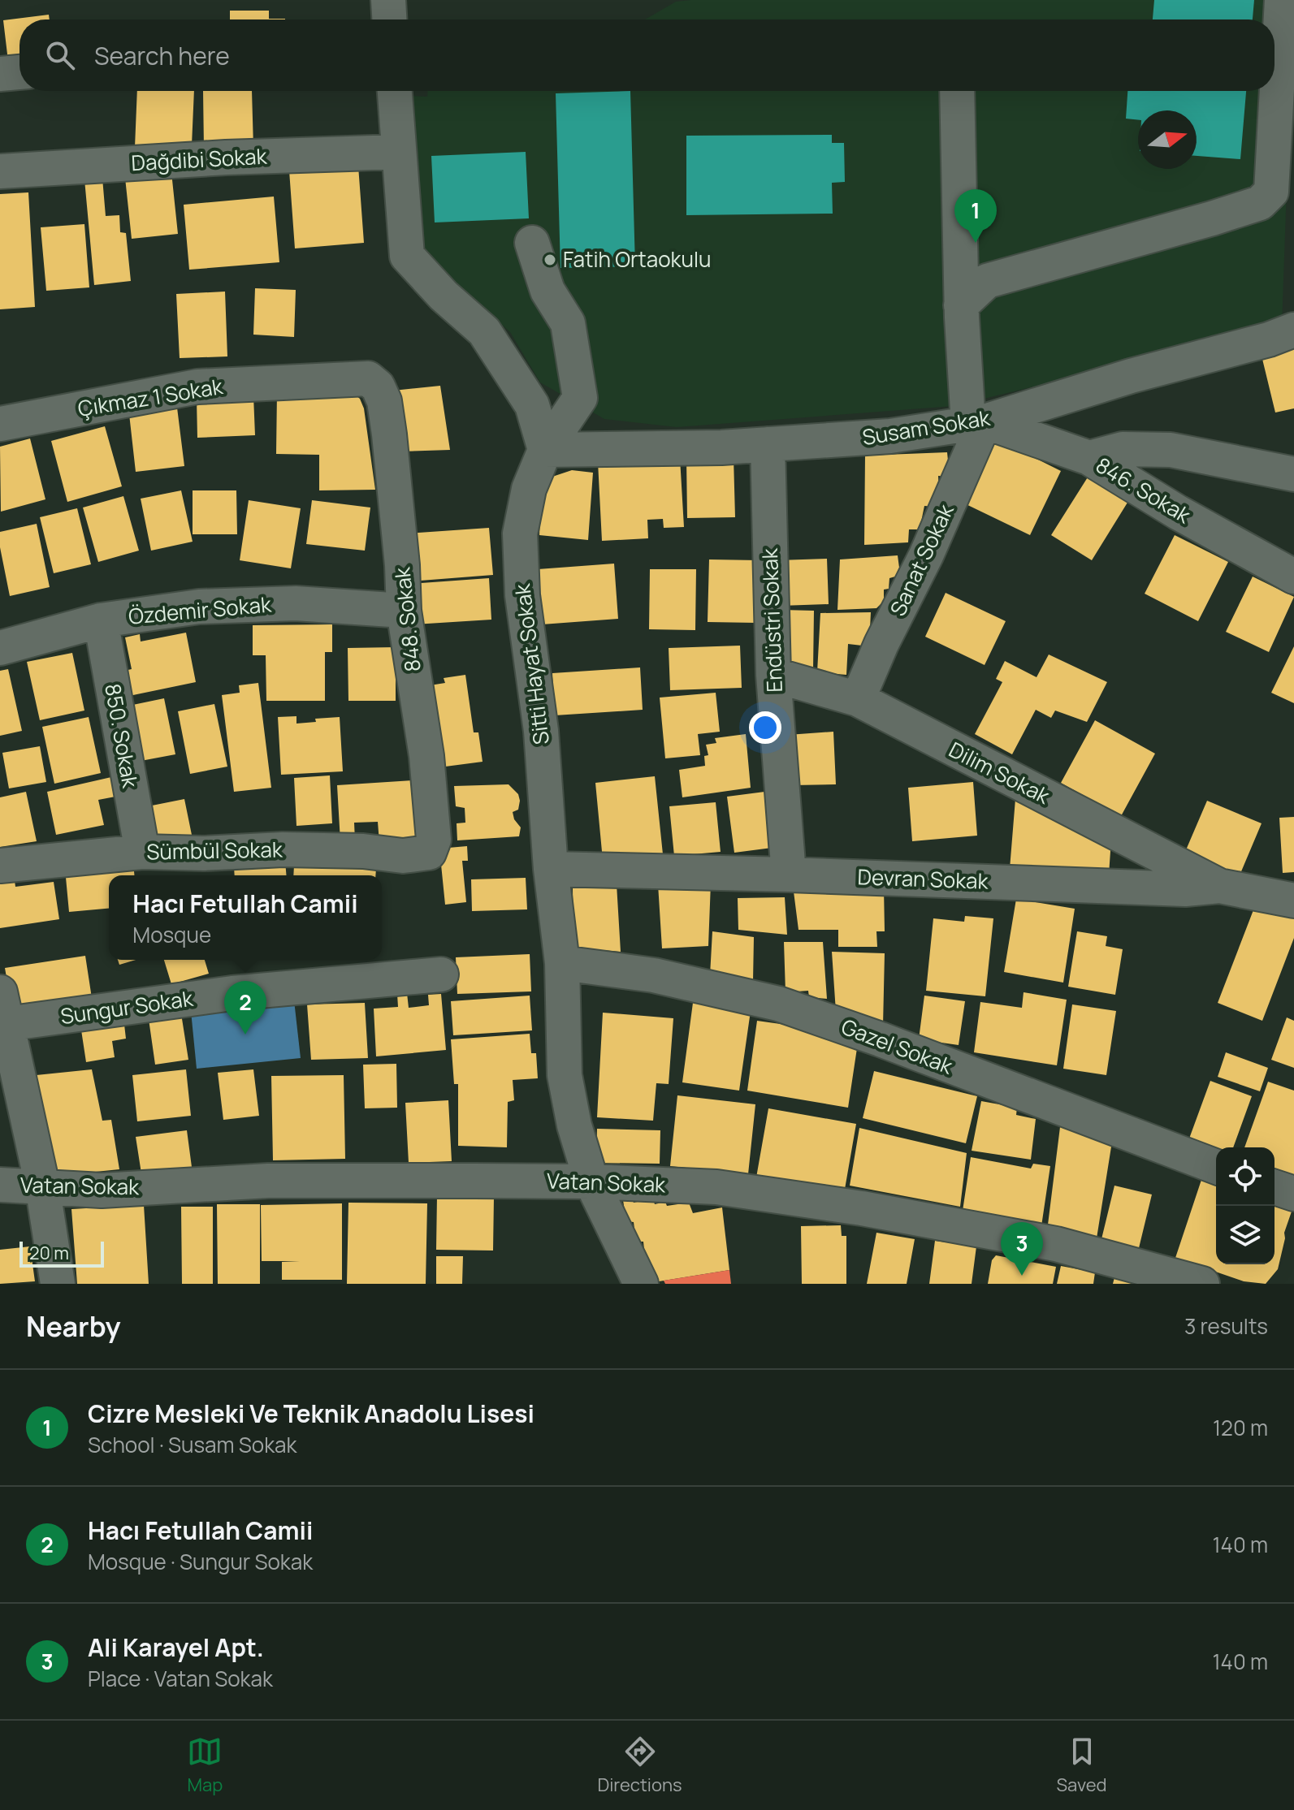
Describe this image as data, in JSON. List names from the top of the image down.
{
  "streets": {
    "street": [
      "Dağdibi Sokak",
      "Çıkmaz 1 Sokak",
      "Susam Sokak",
      "846. Sokak",
      "Sanat Sokak",
      "Özdemir Sokak",
      "848. Sokak",
      "Endüstri Sokak",
      "Sitti Hayat Sokak",
      "850. Sokak",
      "Dilim Sokak",
      "Sümbül Sokak",
      "Devran Sokak",
      "Sungur Sokak",
      "Gazel Sokak",
      "Vatan Sokak"
    ]
  },
  "crossings": [
    ["Çıkmaz 1 Sokak", "848. Sokak"],
    ["Susam Sokak", "846. Sokak"],
    ["Susam Sokak", "Sanat Sokak"],
    ["Susam Sokak", "Endüstri Sokak"],
    ["Susam Sokak", "Sitti Hayat Sokak"],
    ["846. Sokak", "Sanat Sokak"],
    ["Sanat Sokak", "Dilim Sokak"],
    ["Özdemir Sokak", "848. Sokak"],
    ["Özdemir Sokak", "850. Sokak"],
    ["848. Sokak", "Sümbül Sokak"],
    ["Endüstri Sokak", "Dilim Sokak"],
    ["Endüstri Sokak", "Devran Sokak"],
    ["Sitti Hayat Sokak", "Devran Sokak"],
    ["Sitti Hayat Sokak", "Gazel Sokak"],
    ["Sitti Hayat Sokak", "Vatan Sokak"],
    ["850. Sokak", "Sümbül Sokak"],
    ["Dilim Sokak", "Devran Sokak"]
  ],
  "places": ["Fatih Ortaokulu"],
  "scale_bar": "20 m",
  "north": "right",
  "page": {
    "search": "Search here",
    "pins": ["1", "2", "3"],
    "popup": ["Hacı Fetullah Camii", "Mosque"],
    "scale": "20 m",
    "heading": ["Nearby", "3 results"],
    "list": [
      {
        "mark": "1",
        "name": "Cizre Mesleki Ve Teknik Anadolu Lisesi",
        "note": "School · Susam Sokak",
        "value": "120 m"
      },
      {
        "mark": "2",
        "name": "Hacı Fetullah Camii",
        "note": "Mosque · Sungur Sokak",
        "value": "140 m"
      },
      {
        "mark": "3",
        "name": "Ali Karayel Apt.",
        "note": "Place · Vatan Sokak",
        "value": "140 m"
      }
    ],
    "nav": ["Map", "Directions", "Saved"]
  }
}
